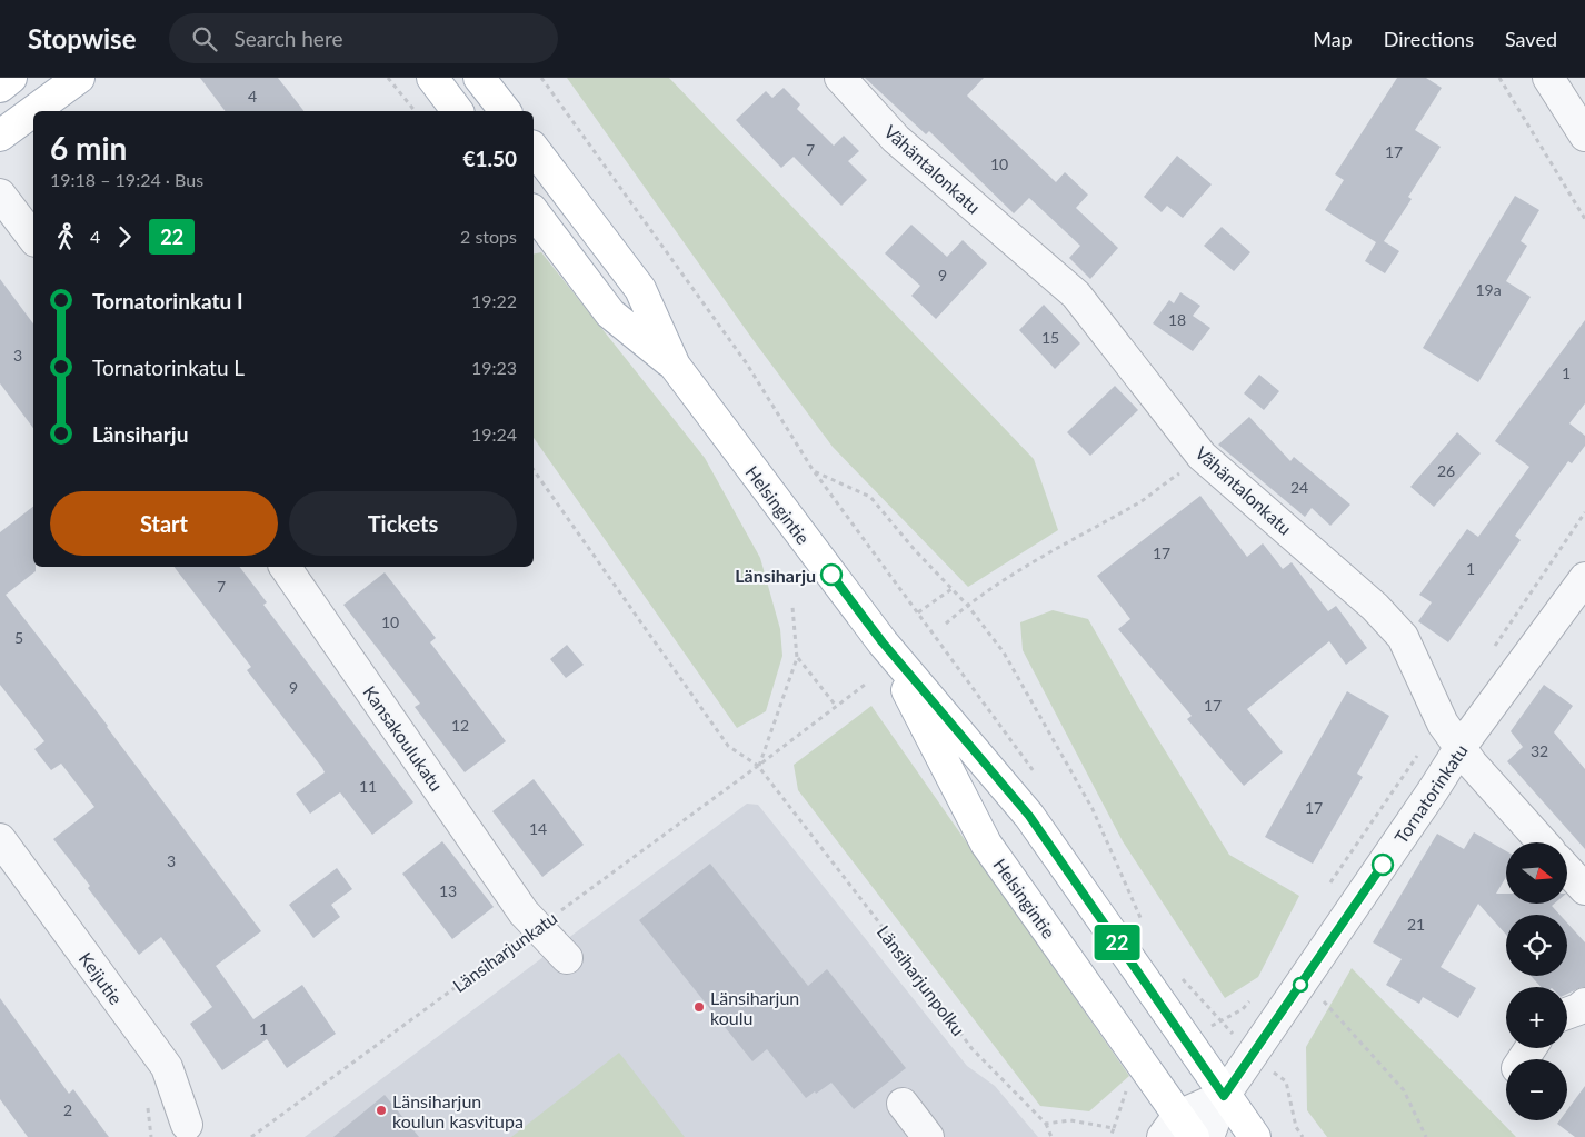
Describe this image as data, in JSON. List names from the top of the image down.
{
  "streets": {
    "main road": ["Helsingintie"],
    "street": [
      "Vähäntalonkatu",
      "Kansakoulukatu",
      "Tornatorinkatu",
      "Keijutie"
    ],
    "path": ["Länsiharjunkatu", "Länsiharjunpolku"]
  },
  "crossings": [
    ["Vähäntalonkatu", "Tornatorinkatu"],
    ["Helsingintie", "Tornatorinkatu"],
    ["Kansakoulukatu", "Länsiharjunkatu"],
    ["Länsiharjunkatu", "Länsiharjunpolku"]
  ],
  "places": ["Länsiharju", "Länsiharjun koulu", "Länsiharjun koulun kasvitupa"],
  "lines": ["bus line 22"],
  "house_numbers": [
    "4",
    "7",
    "17",
    "10",
    "9",
    "19a",
    "18",
    "15",
    "3",
    "1",
    "26",
    "24",
    "17",
    "1",
    "7",
    "10",
    "5",
    "9",
    "17",
    "12",
    "32",
    "11",
    "17",
    "14",
    "3",
    "13",
    "21",
    "1",
    "2"
  ],
  "north": "right",
  "page": {
    "header": "Stopwise",
    "search": "Search here",
    "nav": ["Map", "Directions", "Saved"],
    "on_map": "22",
    "heading": ["6 min", "19:18 – 19:24 · Bus", "€1.50"],
    "legs": ["4", "22", "2 stops"],
    "list": [
      {
        "name": "Tornatorinkatu I",
        "value": "19:22"
      },
      {
        "name": "Tornatorinkatu L",
        "value": "19:23"
      },
      {
        "name": "Länsiharju",
        "value": "19:24"
      }
    ],
    "buttons": ["Start", "Tickets"],
    "map_buttons": ["+", "−"]
  }
}
